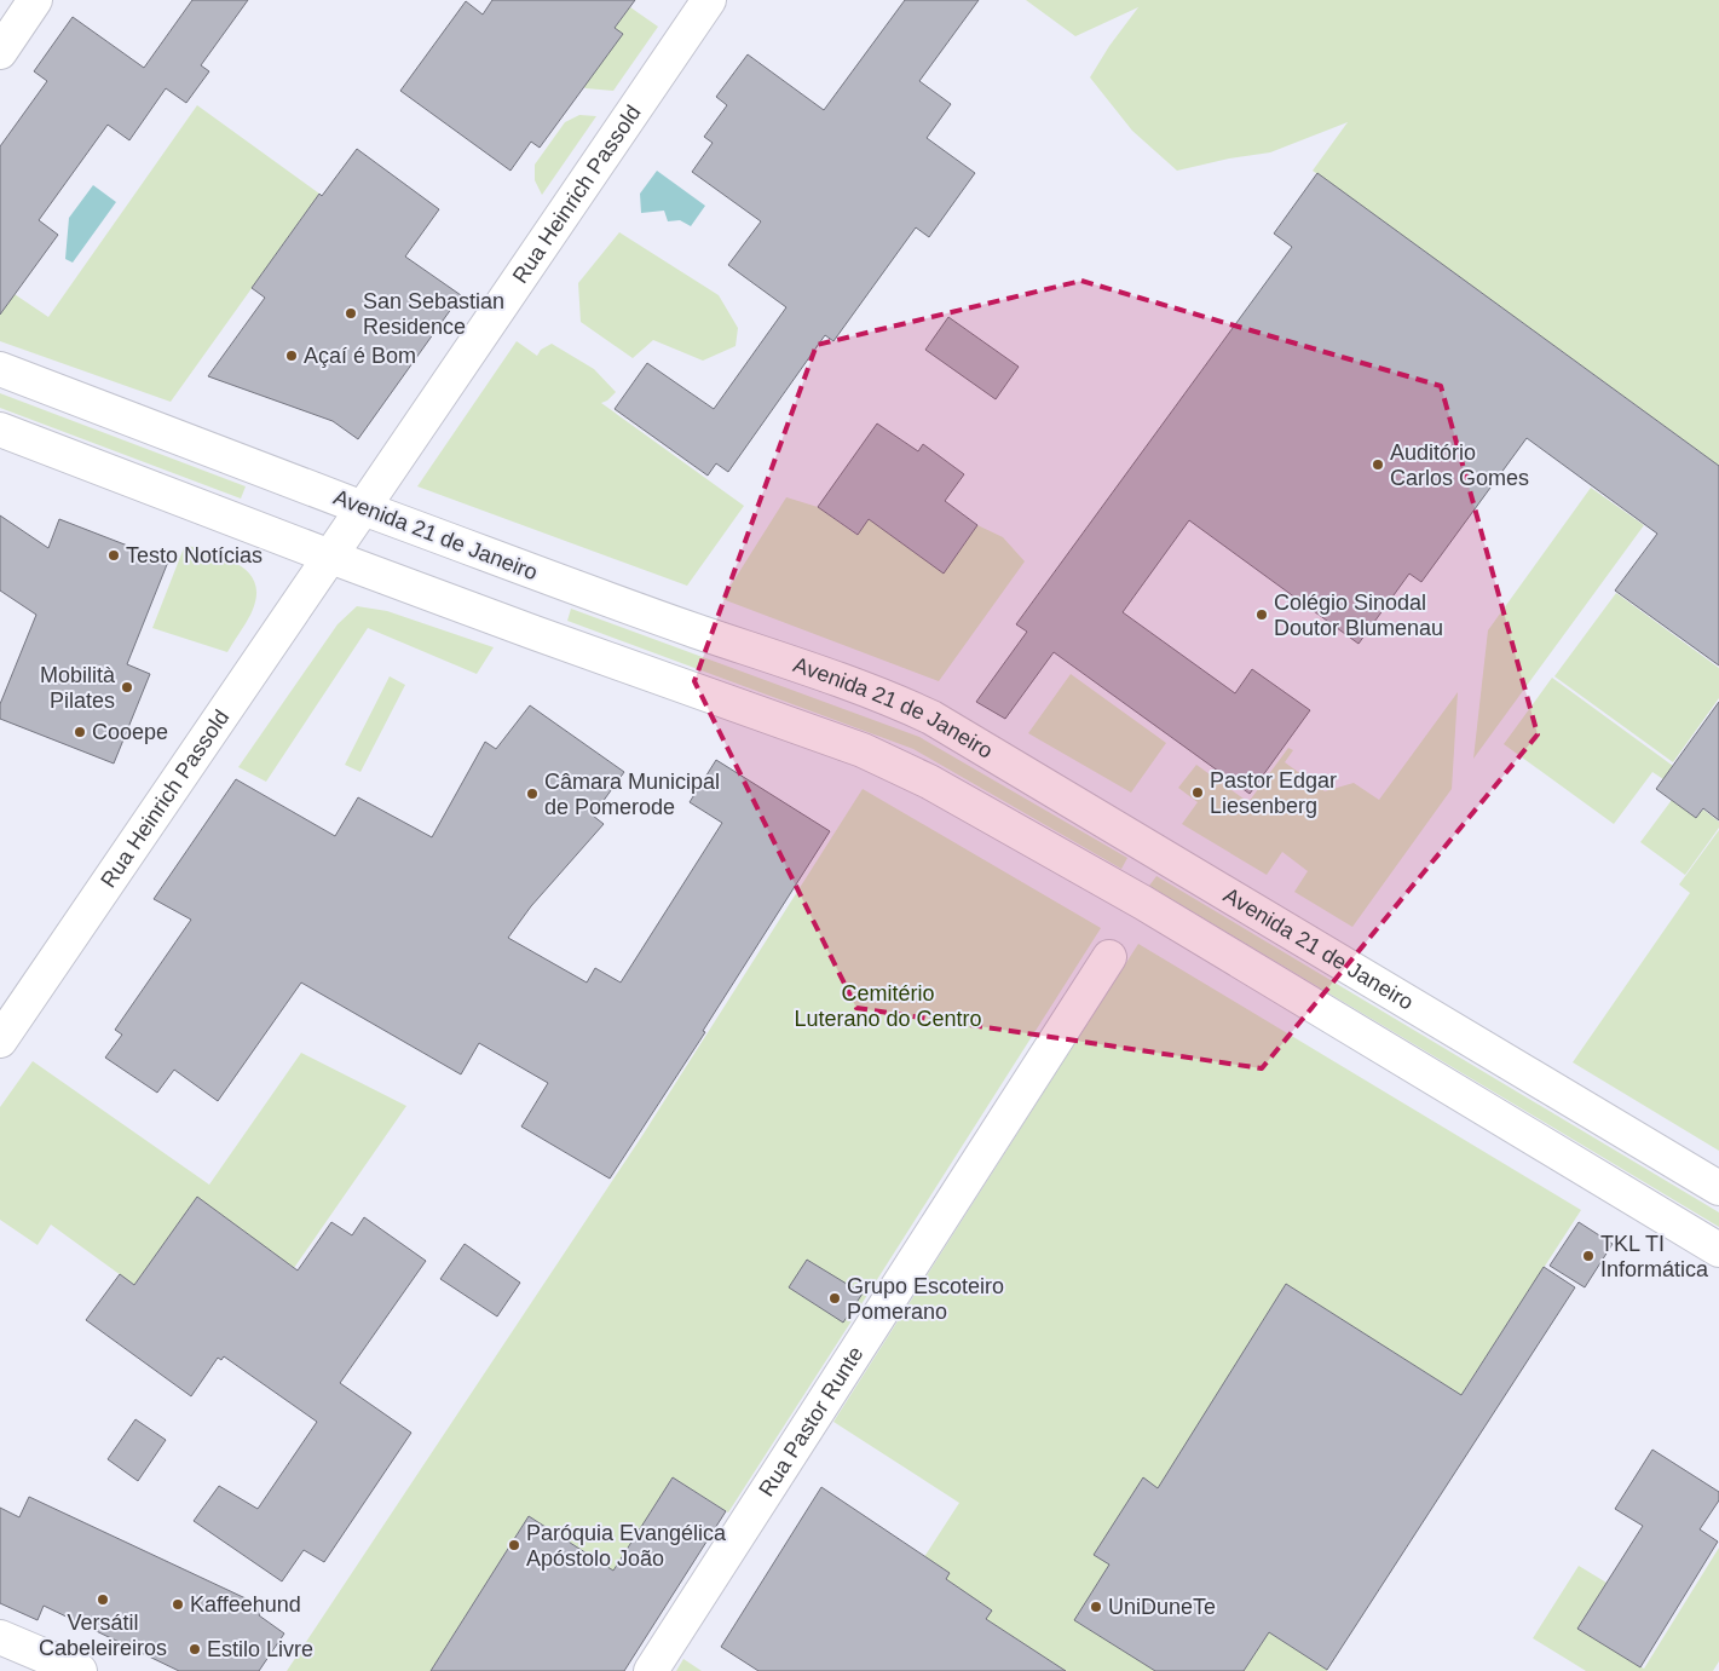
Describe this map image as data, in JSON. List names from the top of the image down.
{
  "streets": {
    "main road": ["Rua Heinrich Passold", "Avenida 21 de Janeiro", "Rua Pastor Runte"]
  },
  "crossings": [
    ["Rua Heinrich Passold", "Avenida 21 de Janeiro"]
  ],
  "parks": ["Cemitério Luterano do Centro"],
  "places": [
    "San Sebastian Residence",
    "Açaí é Bom",
    "Auditório Carlos Gomes",
    "Testo Notícias",
    "Colégio Sinodal Doutor Blumenau",
    "Mobilità Pilates",
    "Cooepe",
    "Pastor Edgar Liesenberg",
    "Câmara Municipal de Pomerode",
    "TKL TI Informática",
    "Grupo Escoteiro Pomerano",
    "Paróquia Evangélica Apóstolo João",
    "Versátil Cabeleireiros",
    "Kaffeehund",
    "UniDuneTe",
    "Estilo Livre"
  ]
}
